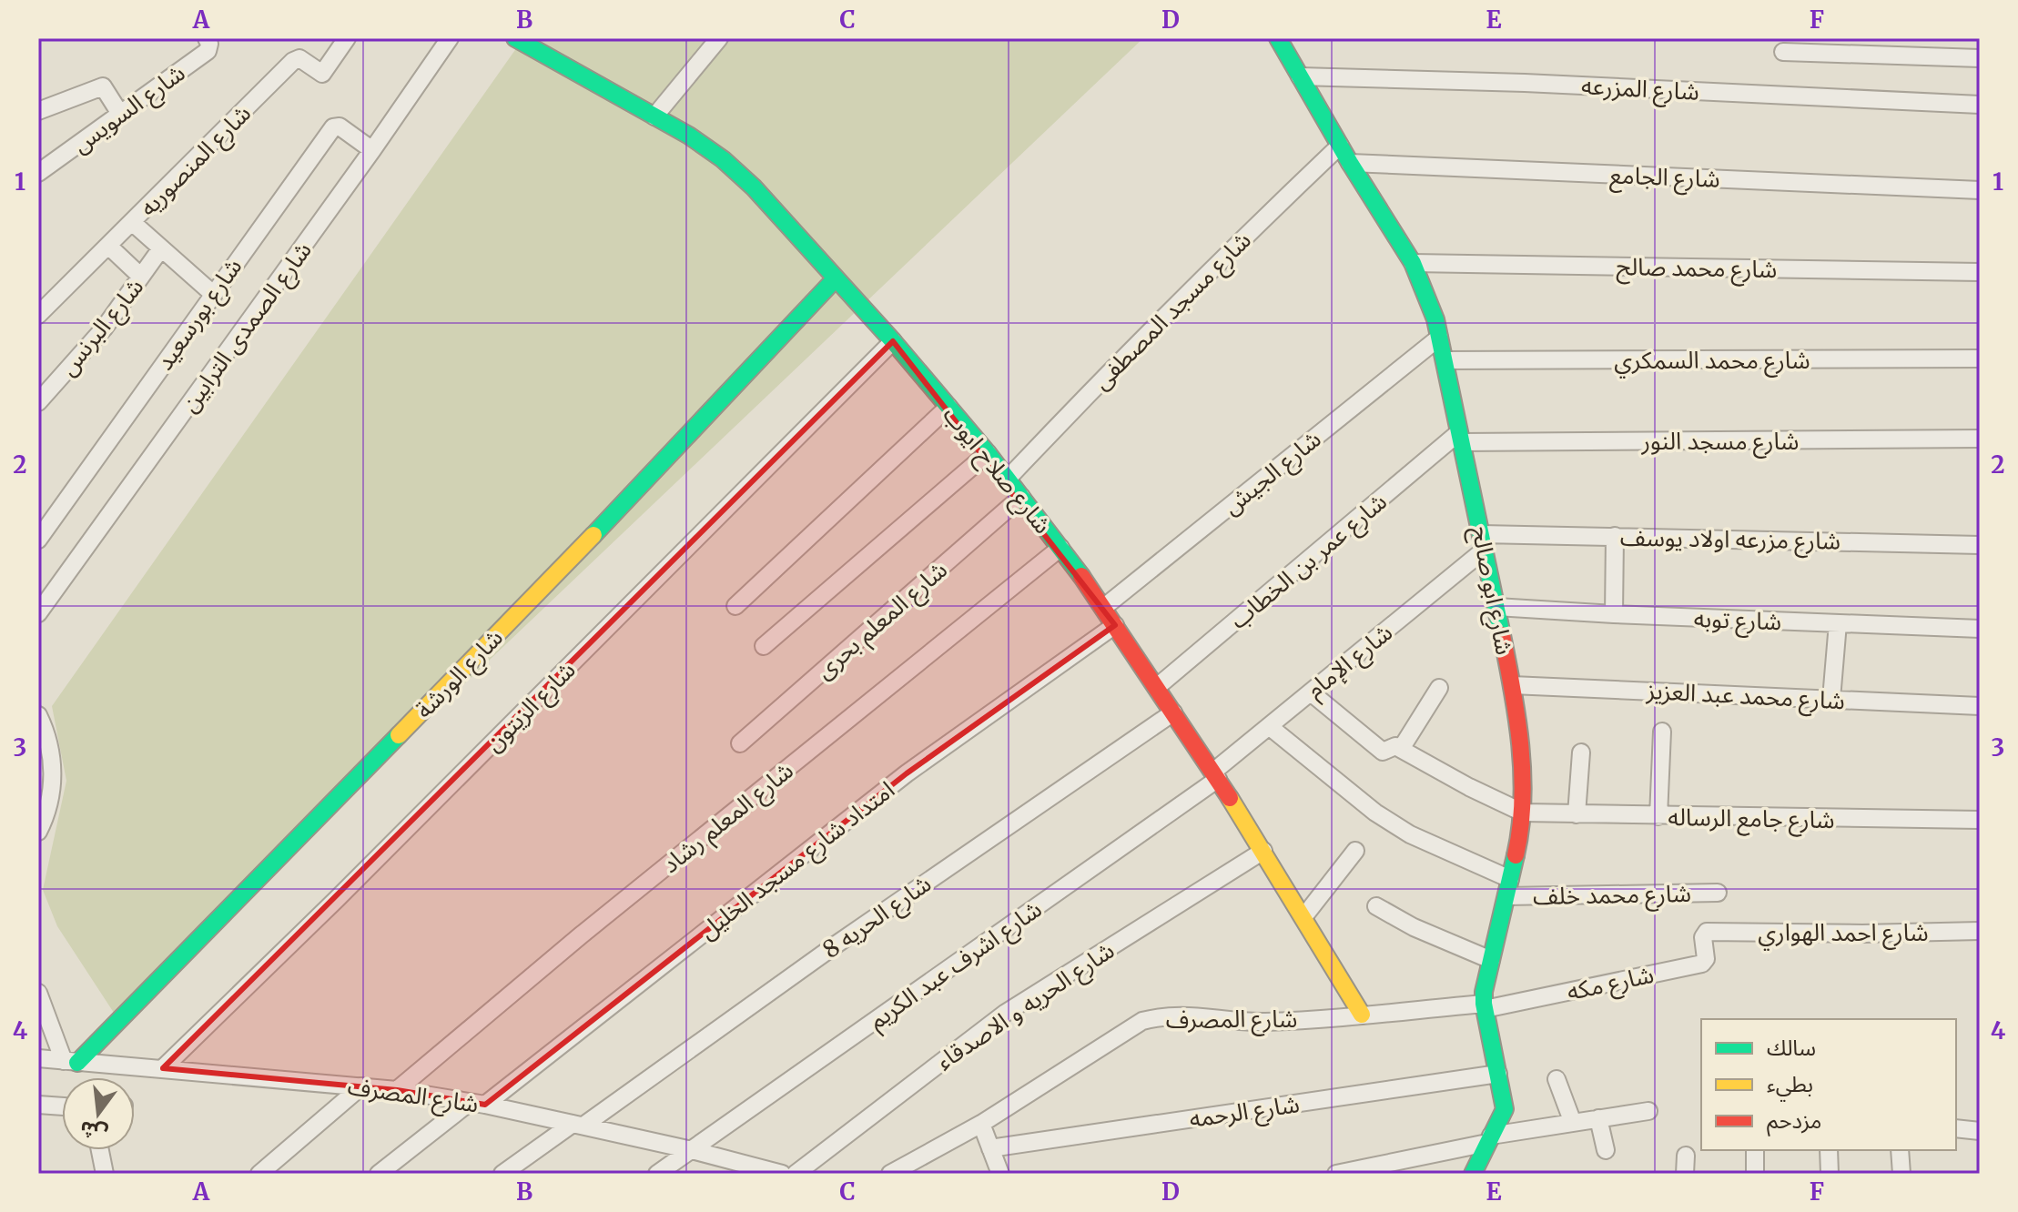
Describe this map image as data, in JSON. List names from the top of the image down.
{
  "streets": {
    "street": [
      "شارع المزرعه",
      "شارع السويس",
      "شارع المنصوريه",
      "شارع الجامع",
      "شارع محمد صالح",
      "شارع مسجد المصطفى",
      "شارع بورسعيد",
      "شارع البرنس",
      "شارع الصمدى الترابين",
      "شارع محمد السمكري",
      "شارع مسجد النور",
      "شارع صلاح ايوب",
      "شارع الجيش",
      "شارع مزرعه اولاد يوسف",
      "شارع عمر بن الخطاب",
      "شارع ابو صالح",
      "شارع المعلم بحرى",
      "شارع توبه",
      "شارع الإمام",
      "شارع الورشة",
      "شارع محمد عبد العزيز",
      "شارع الزيتون",
      "شارع المعلم رشاد",
      "شارع جامع الرساله",
      "امتداد شارع مسجد الخليل",
      "شارع محمد خلف",
      "شارع الحريه 8",
      "شارع احمد الهواري",
      "شارع اشرف عبد الكريم",
      "شارع مكه",
      "شارع الحريه و الاصدقاء",
      "شارع المصرف",
      "شارع الرحمه"
    ]
  },
  "crossings": [
    ["شارع المزرعه", "شارع ابو صالح"],
    ["شارع الجامع", "شارع ابو صالح"],
    ["شارع محمد صالح", "شارع ابو صالح"],
    ["شارع مسجد المصطفى", "شارع صلاح ايوب"],
    ["شارع مسجد المصطفى", "شارع ابو صالح"],
    ["شارع بورسعيد", "شارع الصمدى الترابين"],
    ["شارع محمد السمكري", "شارع ابو صالح"],
    ["شارع مسجد النور", "شارع عمر بن الخطاب"],
    ["شارع مسجد النور", "شارع ابو صالح"],
    ["شارع صلاح ايوب", "شارع الجيش"],
    ["شارع صلاح ايوب", "شارع عمر بن الخطاب"],
    ["شارع صلاح ايوب", "شارع المعلم بحرى"],
    ["شارع صلاح ايوب", "شارع الإمام"],
    ["شارع صلاح ايوب", "شارع الورشة"],
    ["شارع صلاح ايوب", "شارع الزيتون"],
    ["شارع صلاح ايوب", "شارع المعلم رشاد"],
    ["شارع صلاح ايوب", "امتداد شارع مسجد الخليل"],
    ["شارع صلاح ايوب", "شارع الحريه 8"],
    ["شارع صلاح ايوب", "شارع اشرف عبد الكريم"],
    ["شارع صلاح ايوب", "شارع الحريه و الاصدقاء"],
    ["شارع صلاح ايوب", "شارع المصرف"],
    ["شارع الجيش", "شارع ابو صالح"],
    ["شارع مزرعه اولاد يوسف", "شارع ابو صالح"],
    ["شارع مزرعه اولاد يوسف", "شارع الإمام"],
    ["شارع عمر بن الخطاب", "شارع ابو صالح"],
    ["شارع ابو صالح", "شارع توبه"],
    ["شارع ابو صالح", "شارع الإمام"],
    ["شارع ابو صالح", "شارع محمد عبد العزيز"],
    ["شارع ابو صالح", "شارع جامع الرساله"],
    ["شارع ابو صالح", "شارع محمد خلف"],
    ["شارع ابو صالح", "شارع مكه"],
    ["شارع ابو صالح", "شارع المصرف"],
    ["شارع ابو صالح", "شارع الرحمه"],
    ["شارع الإمام", "شارع اشرف عبد الكريم"],
    ["شارع الورشة", "شارع المصرف"],
    ["شارع الزيتون", "شارع المصرف"],
    ["شارع المعلم رشاد", "شارع المصرف"],
    ["امتداد شارع مسجد الخليل", "شارع المصرف"],
    ["شارع الحريه 8", "شارع المصرف"],
    ["شارع احمد الهواري", "شارع مكه"],
    ["شارع اشرف عبد الكريم", "شارع المصرف"],
    ["شارع مكه", "شارع المصرف"]
  ],
  "legend": ["سالك", "بطيء", "مزدحم"],
  "north": "bottom",
  "grid": {
    "columns": [
      "A",
      "B",
      "C",
      "D",
      "E",
      "F"
    ],
    "rows": [
      "1",
      "2",
      "3",
      "4"
    ]
  }
}
